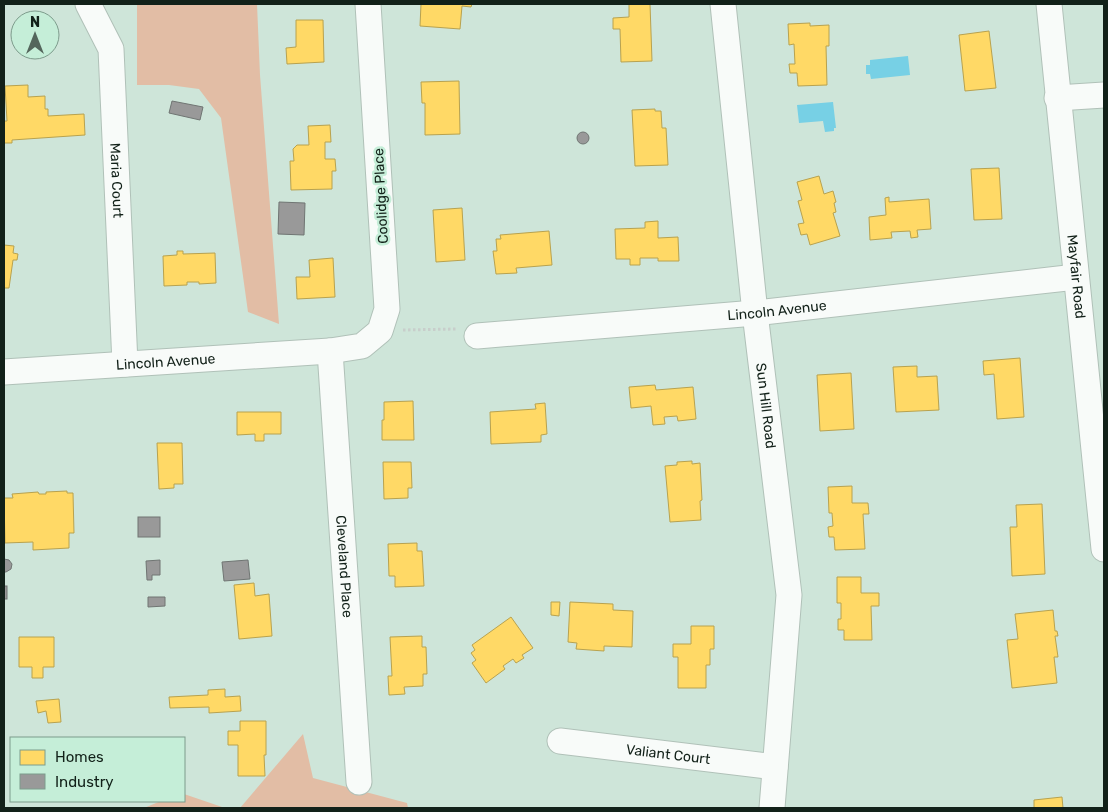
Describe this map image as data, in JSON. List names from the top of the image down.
{
  "streets": {
    "street": [
      "Maria Court",
      "Coolidge Place",
      "Mayfair Road",
      "Lincoln Avenue",
      "Sun Hill Road",
      "Cleveland Place",
      "Valiant Court"
    ]
  },
  "crossings": [
    ["Maria Court", "Lincoln Avenue"],
    ["Mayfair Road", "Lincoln Avenue"],
    ["Lincoln Avenue", "Sun Hill Road"],
    ["Lincoln Avenue", "Cleveland Place"],
    ["Sun Hill Road", "Valiant Court"]
  ],
  "legend": ["Homes", "Industry"],
  "north": "top"
}
